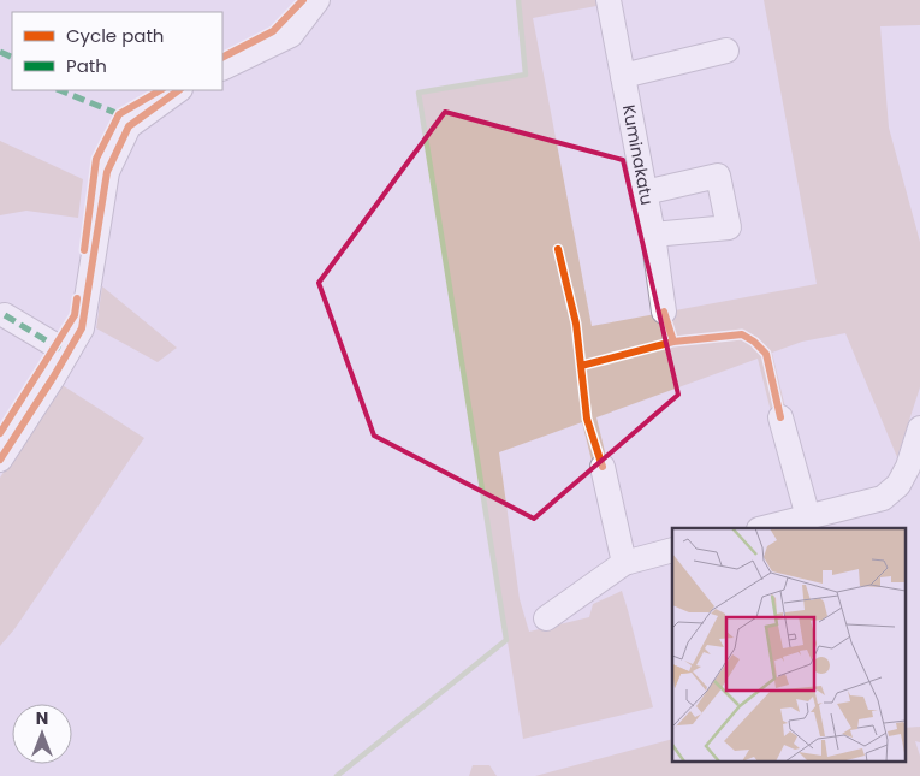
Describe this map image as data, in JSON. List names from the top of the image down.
{
  "streets": {
    "street": ["Kuminakatu"]
  },
  "legend": ["Cycle path", "Path"],
  "north": "top"
}
